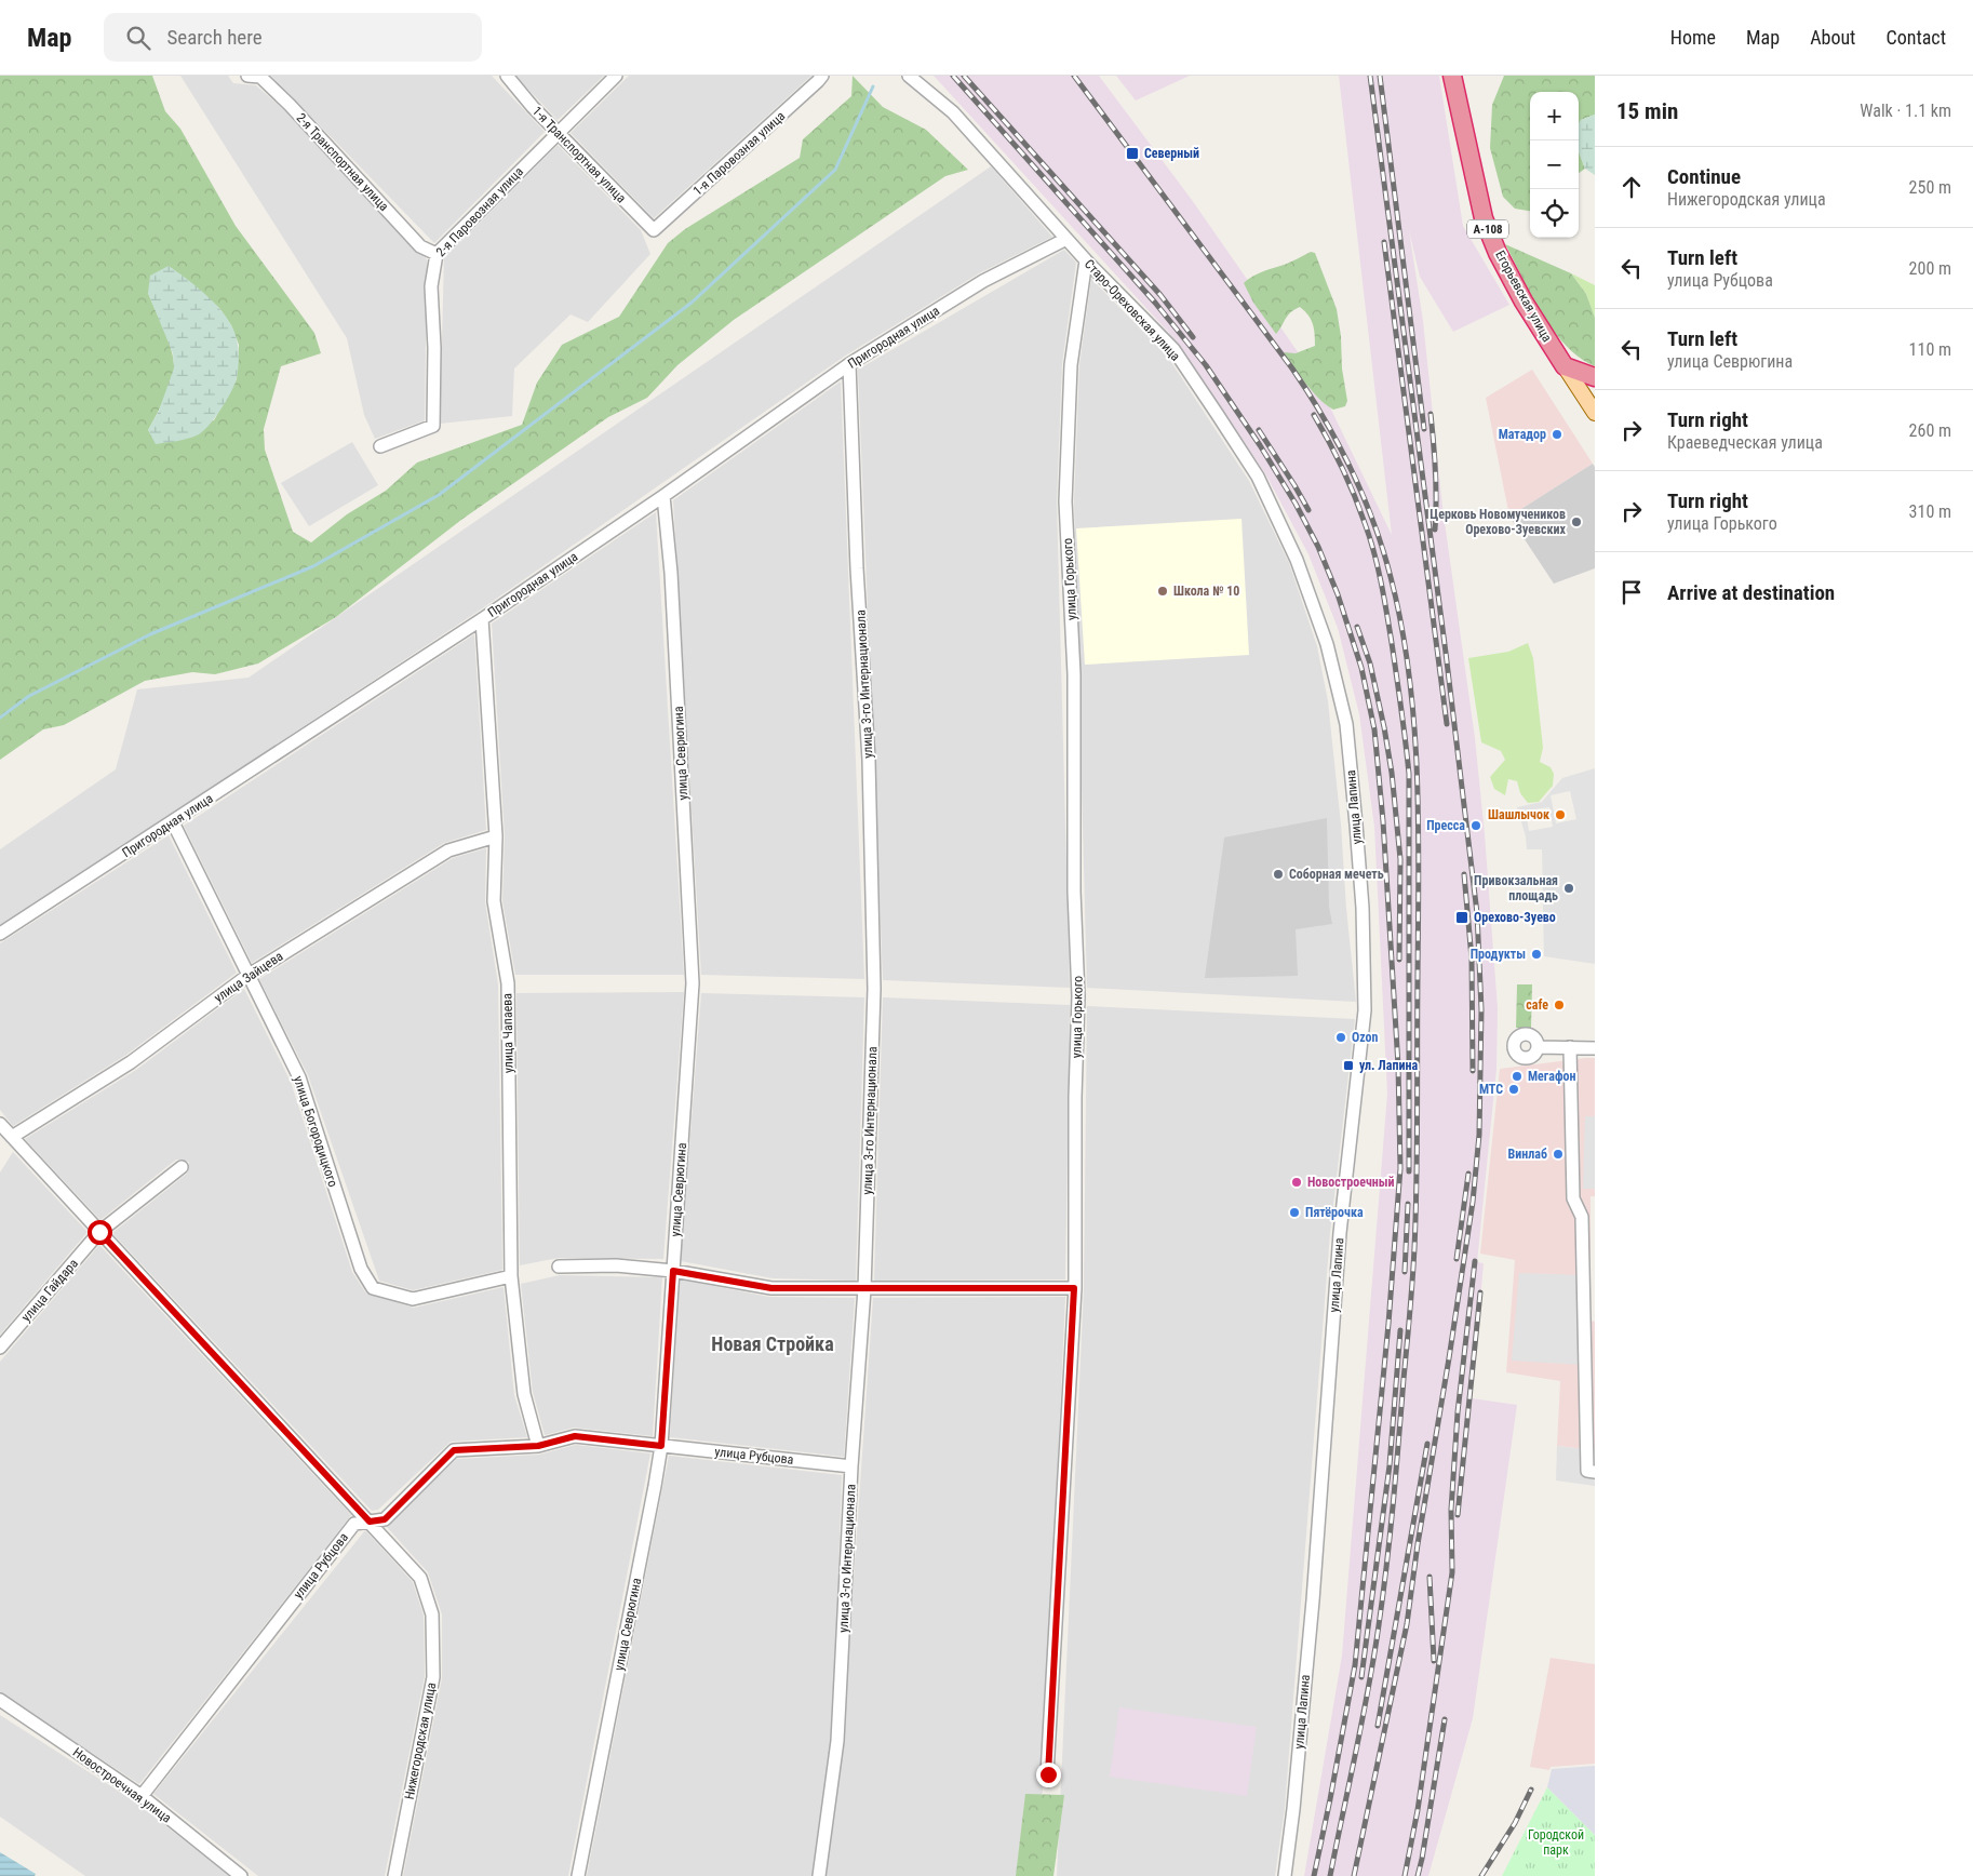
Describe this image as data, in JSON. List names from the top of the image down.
{
  "streets": {
    "highway": ["А-108", "Егорьевская улица"],
    "street": [
      "1-я Паровозная улица",
      "1-я Транспортная улица",
      "2-я Транспортная улица",
      "2-я Паровозная улица",
      "Старо-Ореховская улица",
      "Пригородная улица",
      "улица Горького",
      "улица 3-го Интернационала",
      "улица Севрюгина",
      "улица Лапина",
      "улица Зайцева",
      "улица Чапаева",
      "улица Богородицкого",
      "улица Гайдара",
      "улица Рубцова",
      "Нижегородская улица",
      "Новостроечная улица"
    ]
  },
  "crossings": [
    ["1-я Паровозная улица", "1-я Транспортная улица"],
    ["1-я Транспортная улица", "2-я Паровозная улица"],
    ["2-я Транспортная улица", "2-я Паровозная улица"],
    ["Старо-Ореховская улица", "Пригородная улица"],
    ["Старо-Ореховская улица", "улица Горького"],
    ["Старо-Ореховская улица", "улица Лапина"],
    ["Пригородная улица", "улица 3-го Интернационала"],
    ["Пригородная улица", "улица Севрюгина"],
    ["Пригородная улица", "улица Чапаева"],
    ["Пригородная улица", "улица Богородицкого"],
    ["улица 3-го Интернационала", "улица Рубцова"],
    ["улица Севрюгина", "улица Рубцова"],
    ["улица Зайцева", "улица Чапаева"],
    ["улица Зайцева", "улица Богородицкого"],
    ["улица Зайцева", "Нижегородская улица"],
    ["улица Чапаева", "улица Богородицкого"],
    ["улица Чапаева", "улица Рубцова"],
    ["улица Гайдара", "Нижегородская улица"],
    ["улица Рубцова", "Нижегородская улица"],
    ["улица Рубцова", "Новостроечная улица"]
  ],
  "districts": ["Новая Стройка"],
  "parks": ["Городской парк"],
  "places": {
    "transit": ["Северный", "Орехово-Зуево", "ул. Лапина"],
    "other": [
      "Матадор",
      "Церковь Новомучеников Орехово-Зуевских",
      "Школа № 10",
      "Шашлычок",
      "Пресса",
      "Соборная мечеть",
      "Привокзальная площадь",
      "Продукты",
      "cafe",
      "Ozon",
      "Мегафон",
      "МТС",
      "Винлаб",
      "Новостроечный",
      "Пятёрочка"
    ]
  },
  "page": {
    "header": "Map",
    "search": "Search here",
    "nav": [
      "Home",
      "Map",
      "About",
      "Contact"
    ],
    "heading": ["15 min", "Walk · 1.1 km"],
    "map_buttons": ["+", "−"],
    "list": [
      ["Continue", "Нижегородская улица", "250 m"],
      ["Turn left", "улица Рубцова", "200 m"],
      ["Turn left", "улица Севрюгина", "110 m"],
      ["Turn right", "Краеведческая улица", "260 m"],
      ["Turn right", "улица Горького", "310 m"],
      "Arrive at destination"
    ]
  }
}
